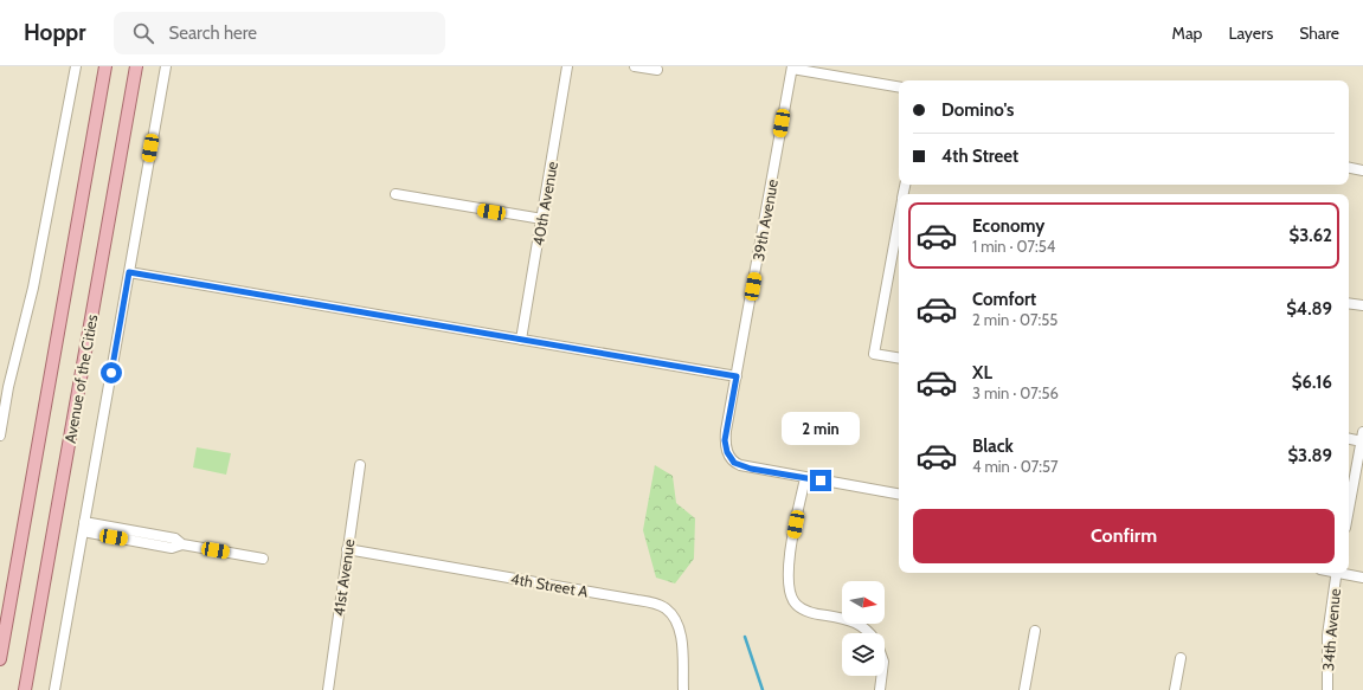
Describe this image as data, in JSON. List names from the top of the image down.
{
  "streets": {
    "main road": ["Avenue of the Cities"],
    "street": [
      "40th Avenue",
      "39th Avenue",
      "41st Avenue",
      "4th Street A",
      "34th Avenue"
    ]
  },
  "crossings": [
    ["41st Avenue", "4th Street A"]
  ],
  "north": "right",
  "page": {
    "header": "Hoppr",
    "search": "Search here",
    "nav": ["Map", "Layers", "Share"],
    "banner": ["Domino's", "4th Street"],
    "list": [
      {
        "name": "Economy",
        "note": "1 min · 07:54",
        "value": "$3.62"
      },
      {
        "name": "Comfort",
        "note": "2 min · 07:55",
        "value": "$4.89"
      },
      {
        "name": "XL",
        "note": "3 min · 07:56",
        "value": "$6.16"
      },
      {
        "name": "Black",
        "note": "4 min · 07:57",
        "value": "$3.89"
      }
    ],
    "bubble": "2 min",
    "buttons": "Confirm"
  }
}
